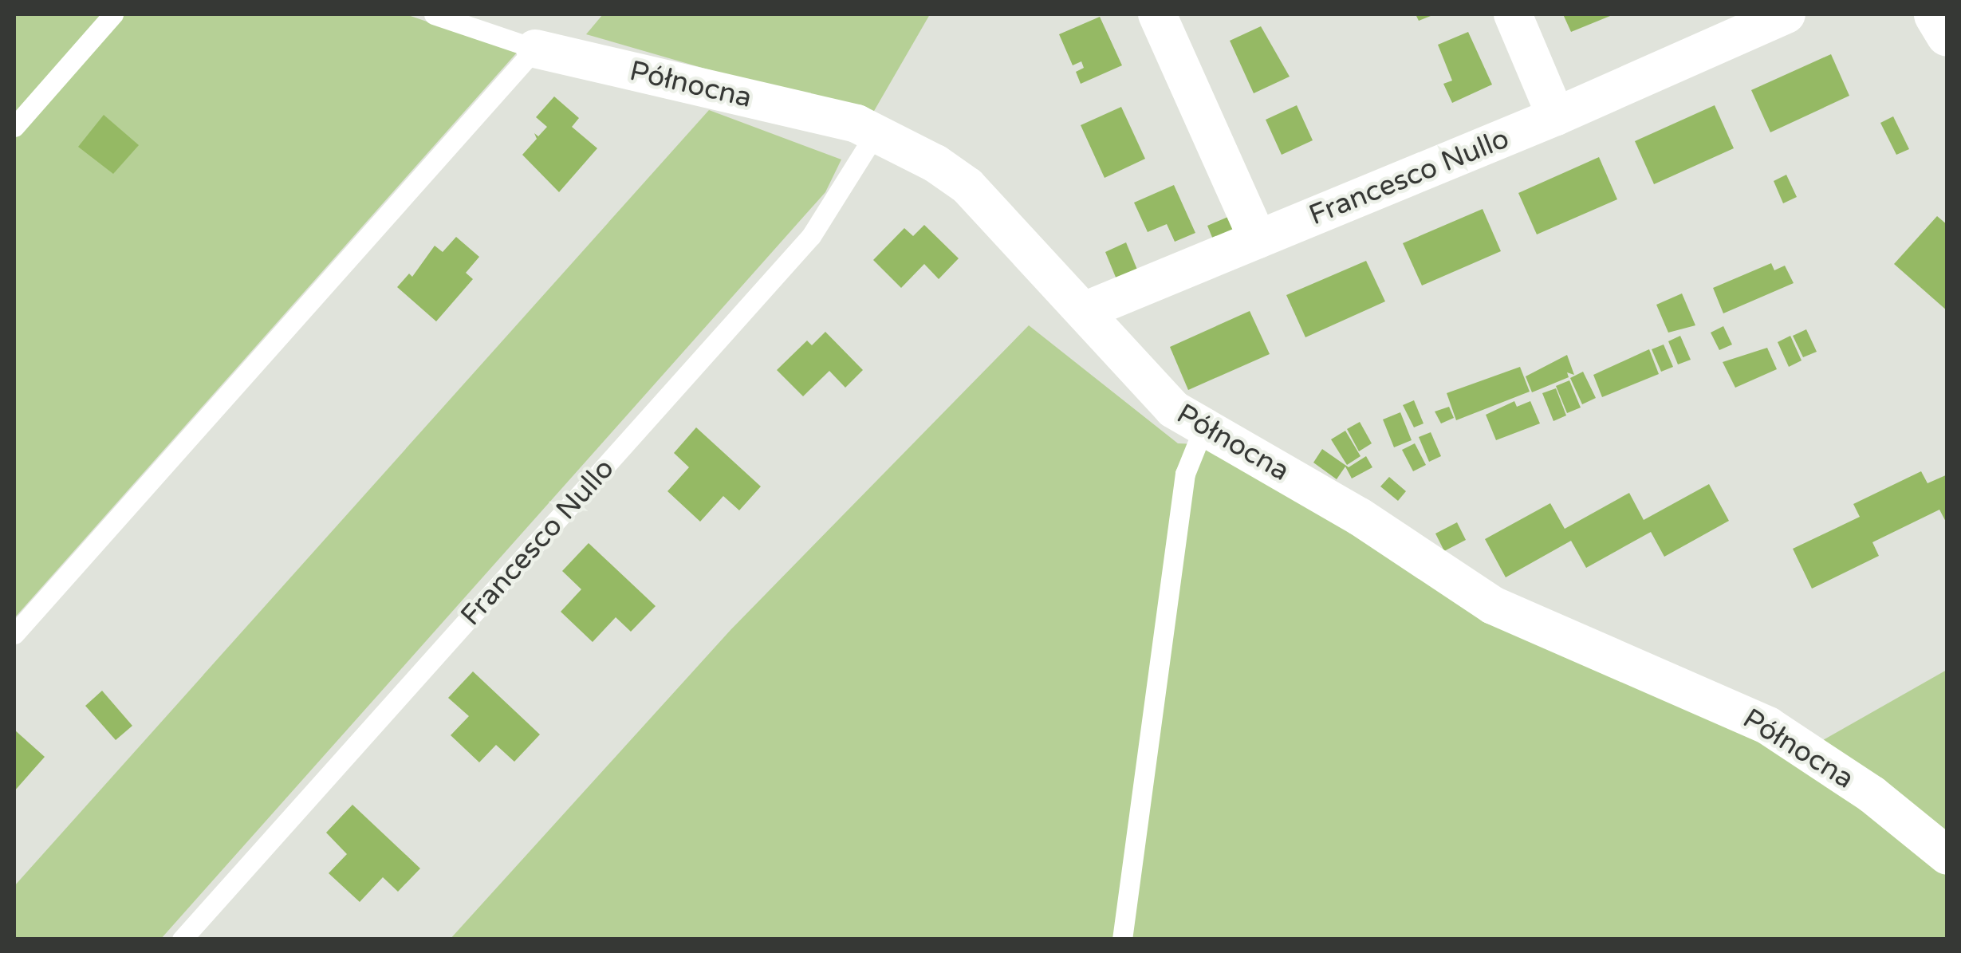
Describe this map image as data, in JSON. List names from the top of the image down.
{
  "streets": {
    "street": ["Północna", "Francesco Nullo"]
  },
  "crossings": [
    ["Północna", "Francesco Nullo"]
  ]
}
